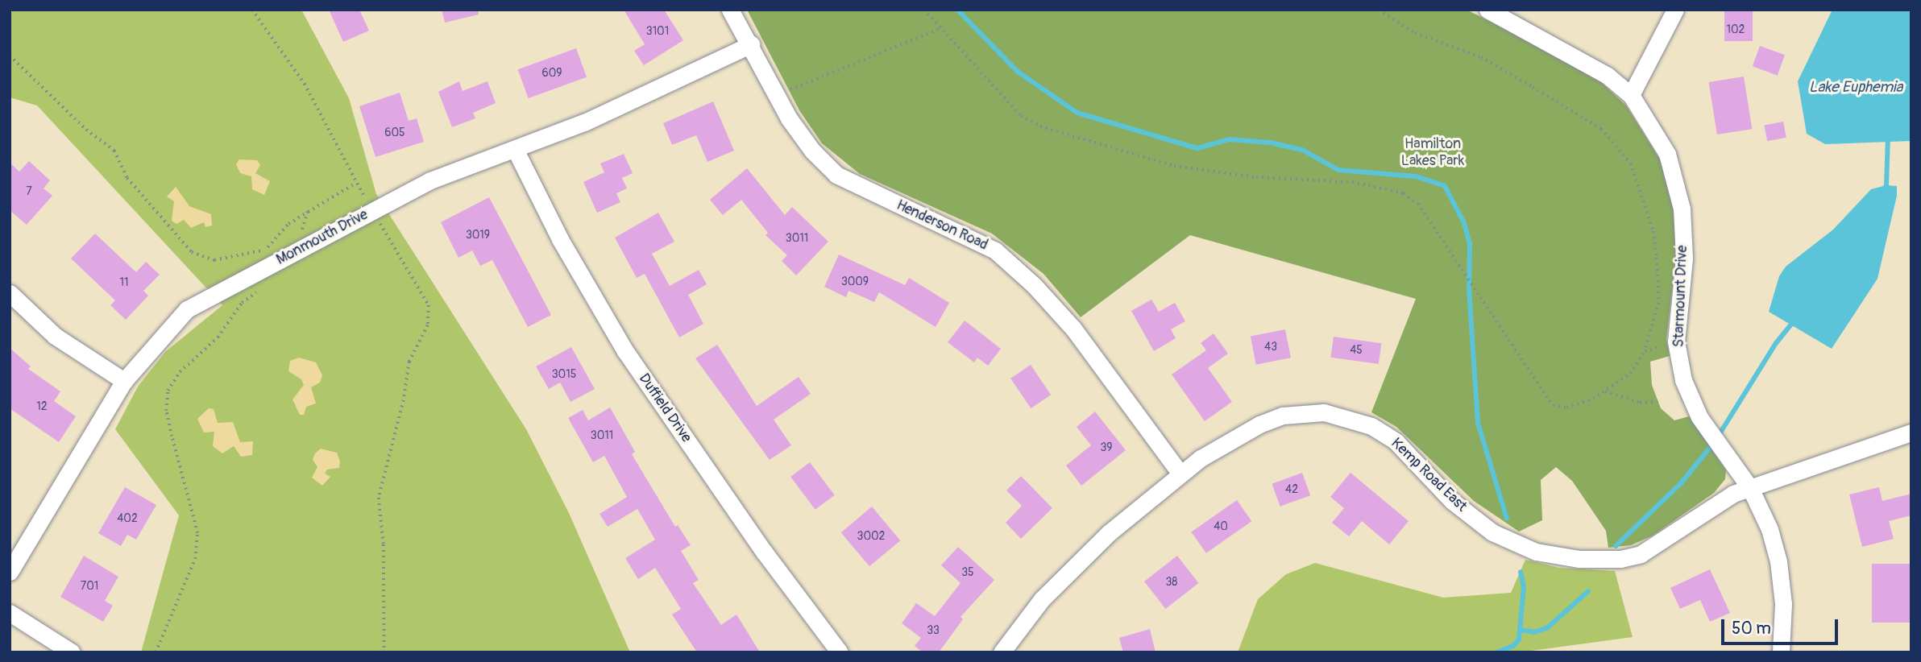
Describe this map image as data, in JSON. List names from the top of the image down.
{
  "streets": {
    "street": [
      "Henderson Road",
      "Monmouth Drive",
      "Starmount Drive",
      "Duffield Drive",
      "Kemp Road East"
    ]
  },
  "crossings": [
    ["Henderson Road", "Monmouth Drive"],
    ["Henderson Road", "Kemp Road East"],
    ["Monmouth Drive", "Duffield Drive"],
    ["Starmount Drive", "Kemp Road East"]
  ],
  "water": ["Lake Euphemia"],
  "parks": ["Hamilton Lakes Park"],
  "house_numbers": [
    "102",
    "3101",
    "609",
    "605",
    "7",
    "3019",
    "3011",
    "3009",
    "11",
    "43",
    "45",
    "3015",
    "12",
    "3011",
    "39",
    "42",
    "402",
    "40",
    "3002",
    "35",
    "38",
    "701",
    "33"
  ],
  "scale_bar": "50 m"
}
